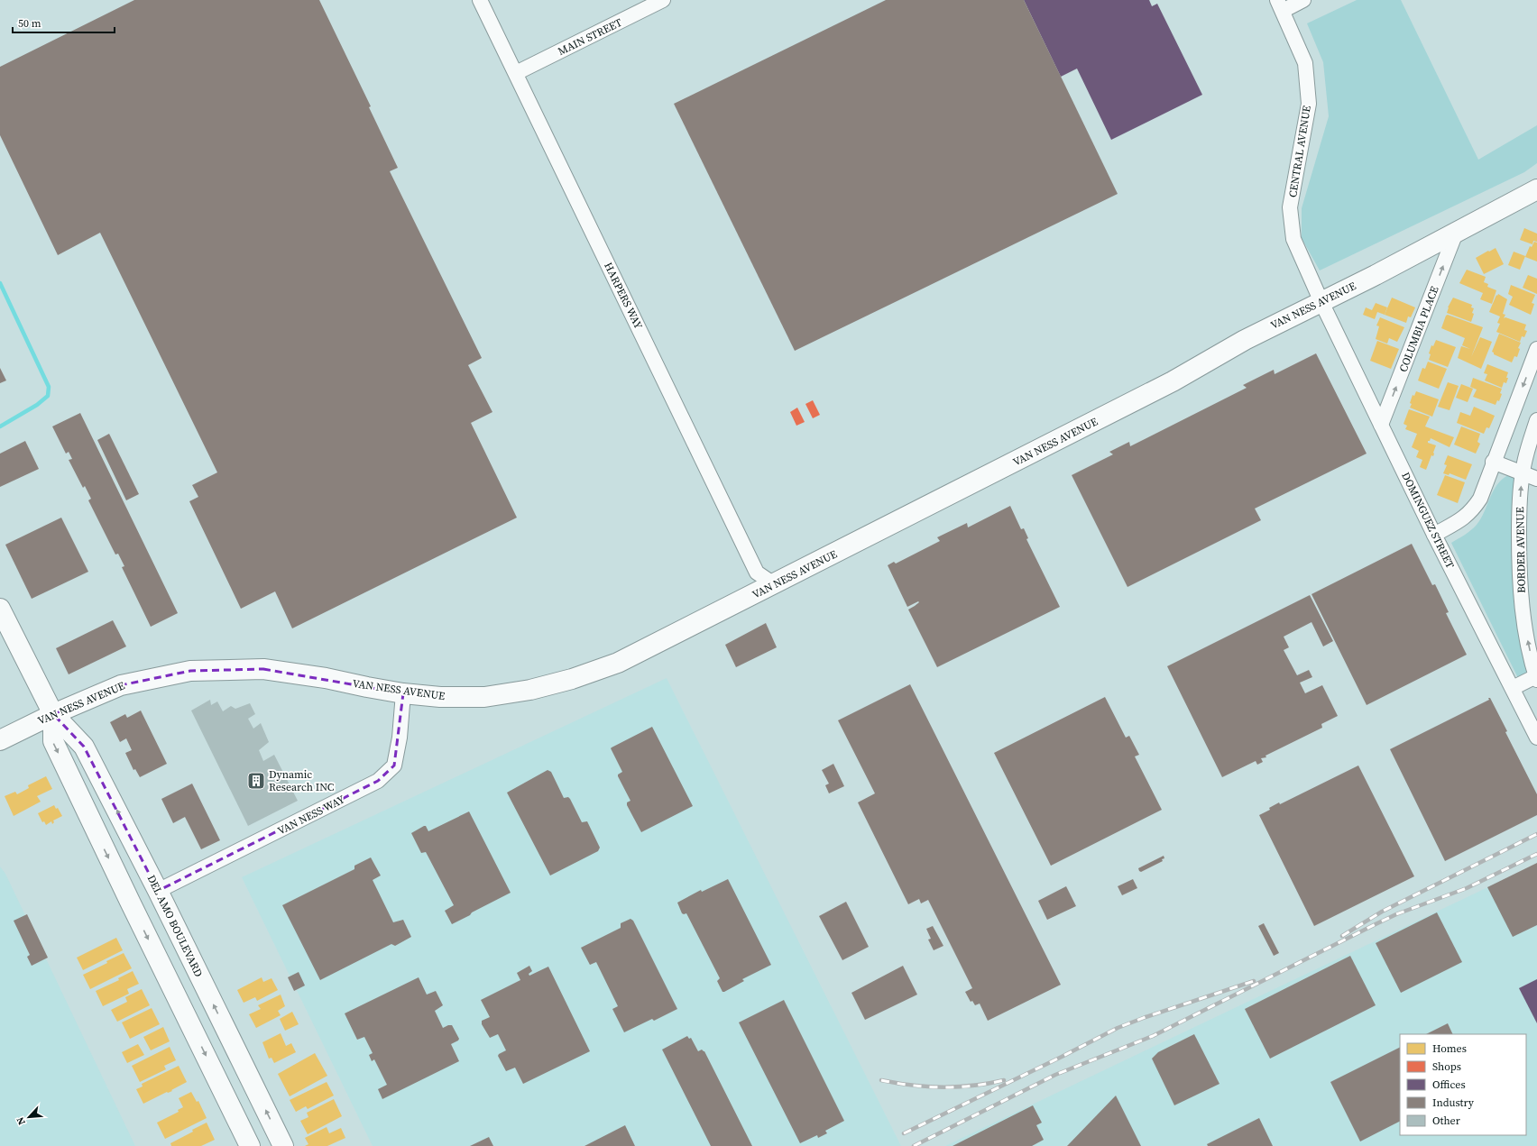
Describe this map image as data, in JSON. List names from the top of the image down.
{
  "streets": {
    "main road": ["VAN NESS AVENUE", "DEL AMO BOULEVARD"],
    "street": [
      "MAIN STREET",
      "CENTRAL AVENUE",
      "HARPERS WAY",
      "COLUMBIA PLACE",
      "DOMINGUEZ STREET",
      "BORDER AVENUE",
      "VAN NESS WAY"
    ]
  },
  "crossings": [
    ["MAIN STREET", "HARPERS WAY"],
    ["CENTRAL AVENUE", "VAN NESS AVENUE"],
    ["CENTRAL AVENUE", "DOMINGUEZ STREET"],
    ["HARPERS WAY", "VAN NESS AVENUE"],
    ["VAN NESS AVENUE", "COLUMBIA PLACE"],
    ["VAN NESS AVENUE", "DOMINGUEZ STREET"],
    ["VAN NESS AVENUE", "VAN NESS WAY"],
    ["VAN NESS AVENUE", "DEL AMO BOULEVARD"],
    ["COLUMBIA PLACE", "DOMINGUEZ STREET"],
    ["VAN NESS WAY", "DEL AMO BOULEVARD"]
  ],
  "one_way": ["BORDER AVENUE"],
  "places": {
    "building": ["Dynamic Research INC"]
  },
  "legend": [
    "Homes",
    "Shops",
    "Offices",
    "Industry",
    "Other"
  ],
  "scale_bar": "50 m",
  "north": "bottom left"
}
